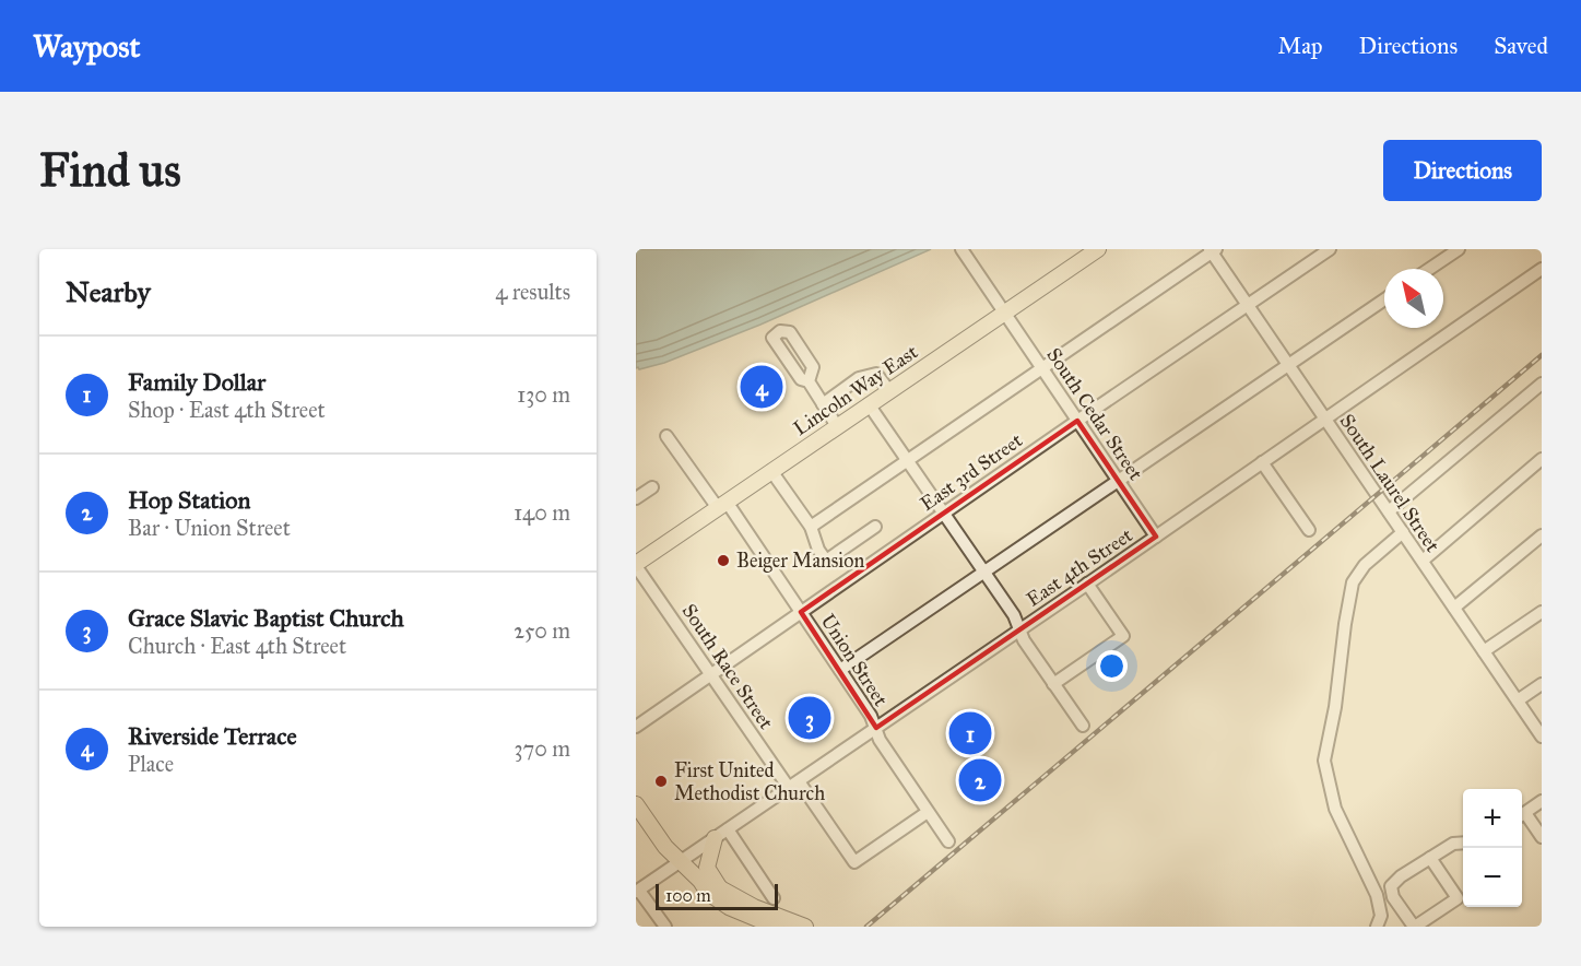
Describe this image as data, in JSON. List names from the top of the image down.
{
  "streets": {
    "main road": ["Lincoln Way East"],
    "street": [
      "South Cedar Street",
      "East 3rd Street",
      "South Laurel Street",
      "East 4th Street",
      "Union Street",
      "South Race Street"
    ]
  },
  "crossings": [
    ["Lincoln Way East", "South Cedar Street"],
    ["Lincoln Way East", "Union Street"],
    ["Lincoln Way East", "South Race Street"],
    ["South Cedar Street", "East 3rd Street"],
    ["South Cedar Street", "East 4th Street"],
    ["East 3rd Street", "South Laurel Street"],
    ["East 3rd Street", "Union Street"],
    ["East 3rd Street", "South Race Street"],
    ["South Laurel Street", "East 4th Street"],
    ["East 4th Street", "Union Street"],
    ["East 4th Street", "South Race Street"]
  ],
  "places": ["Beiger Mansion", "First United Methodist Church"],
  "scale_bar": "100 m",
  "north": "top left",
  "page": {
    "header": "Waypost",
    "nav": ["Map", "Directions", "Saved"],
    "buttons": "Directions",
    "title": "Find us",
    "heading": ["Nearby", "4 results"],
    "list": [
      {
        "mark": "1",
        "name": "Family Dollar",
        "note": "Shop · East 4th Street",
        "value": "130 m"
      },
      {
        "mark": "2",
        "name": "Hop Station",
        "note": "Bar · Union Street",
        "value": "140 m"
      },
      {
        "mark": "3",
        "name": "Grace Slavic Baptist Church",
        "note": "Church · East 4th Street",
        "value": "250 m"
      },
      {
        "mark": "4",
        "name": "Riverside Terrace",
        "note": "Place",
        "value": "370 m"
      }
    ],
    "pins": [
      "4",
      "3",
      "1",
      "2"
    ],
    "map_buttons": ["+", "−"],
    "scale": "100 m"
  }
}
